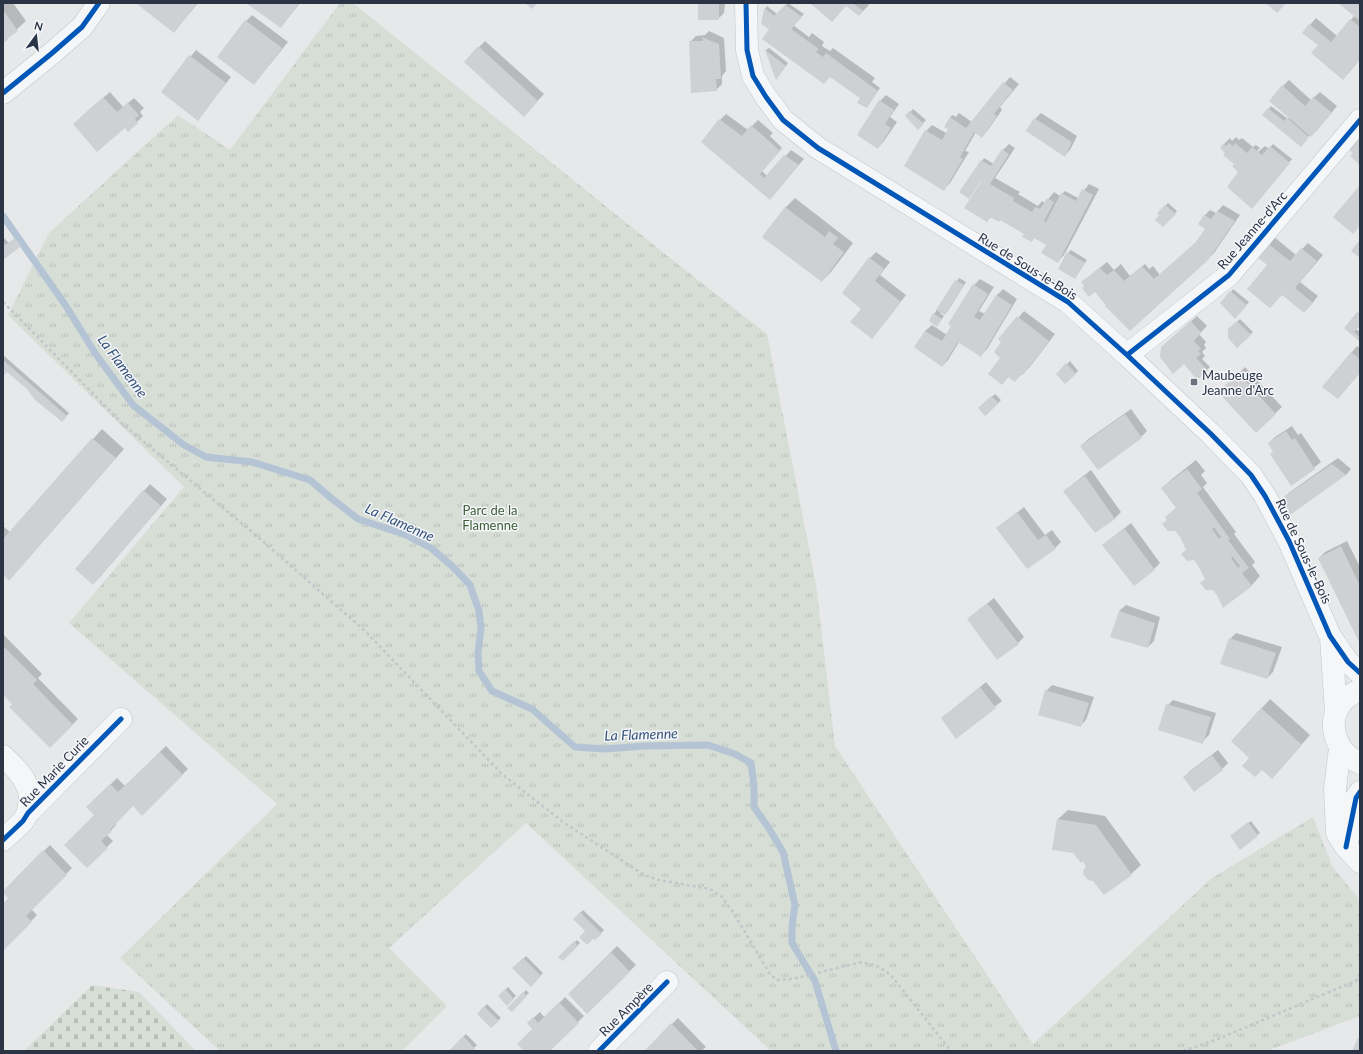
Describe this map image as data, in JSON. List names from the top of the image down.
{
  "streets": {
    "street": [
      "Rue Jeanne-d'Arc",
      "Rue de Sous-le-Bois",
      "Rue Marie Curie",
      "Rue Ampère"
    ]
  },
  "crossings": [
    ["Rue Jeanne-d'Arc", "Rue de Sous-le-Bois"]
  ],
  "water": ["La Flamenne"],
  "parks": ["Parc de la Flamenne"],
  "places": {
    "transit": ["Maubeuge Jeanne d'Arc"]
  },
  "north": "top"
}
